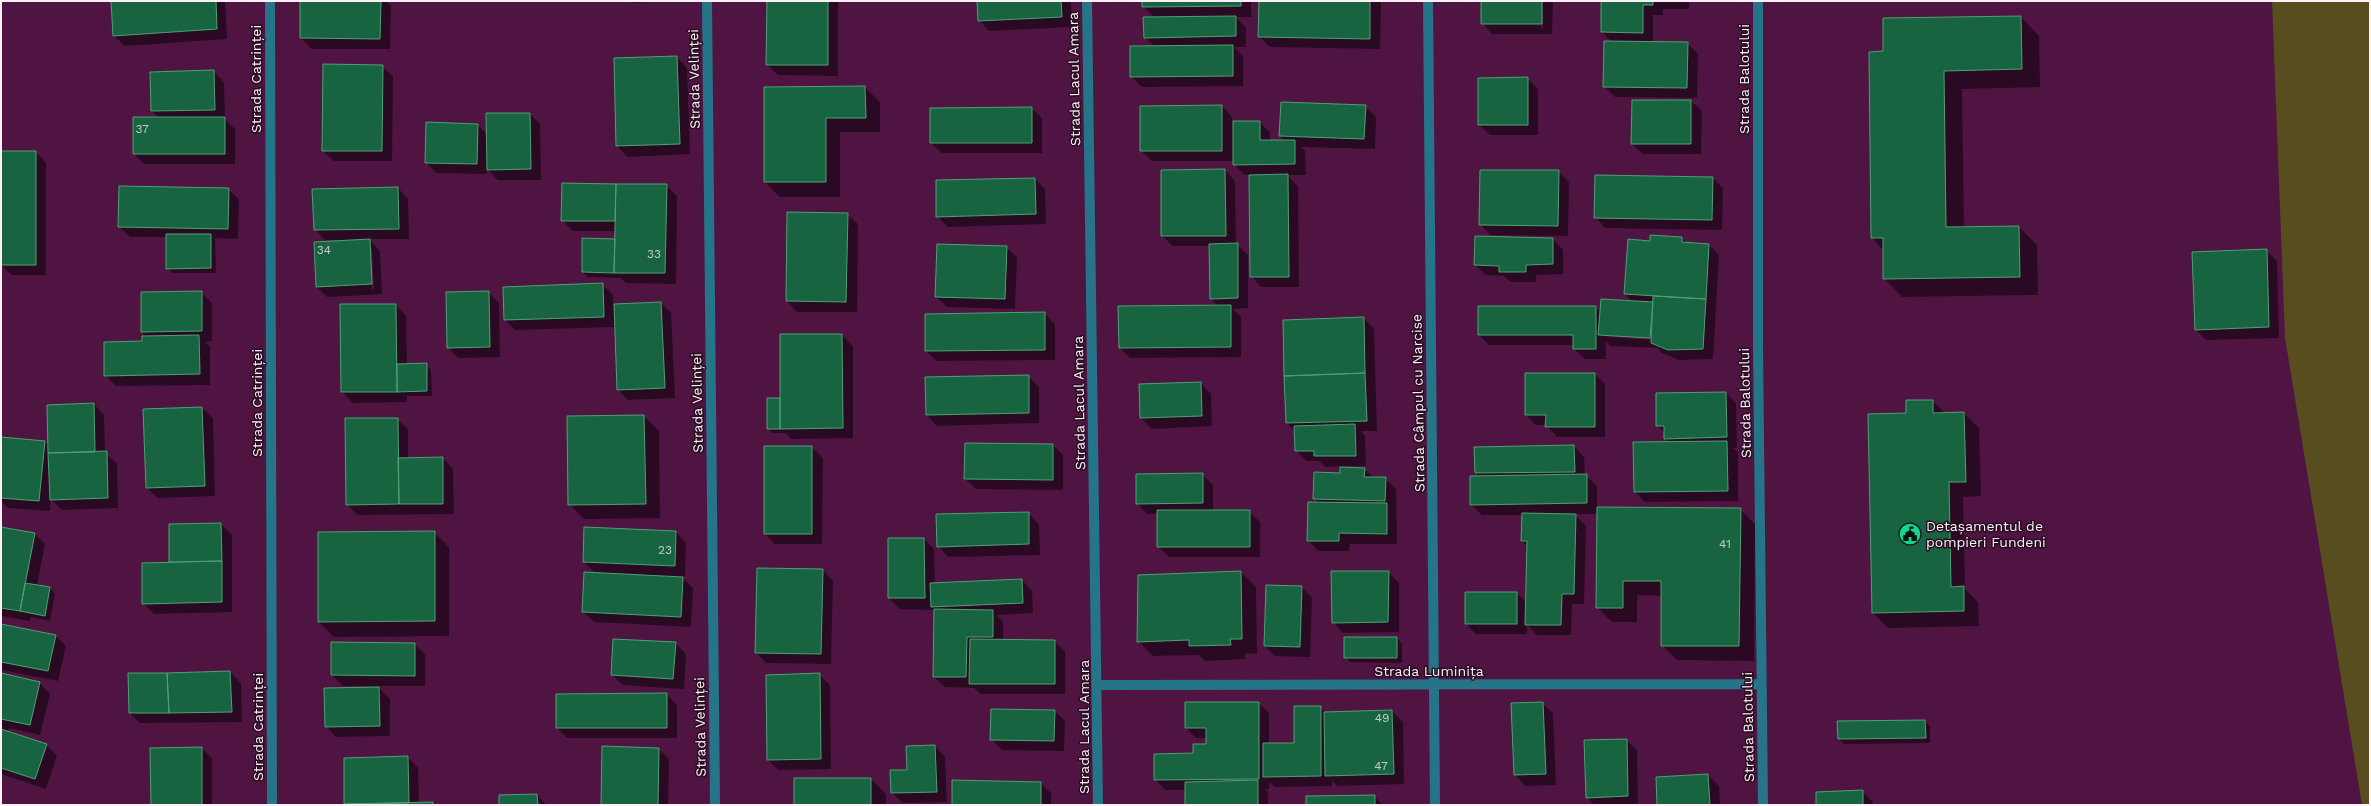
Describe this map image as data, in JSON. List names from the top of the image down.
{
  "streets": {
    "street": [
      "Strada Catrinței",
      "Strada Velinței",
      "Strada Lacul Amara",
      "Strada Balotului",
      "Strada Câmpul cu Narcise",
      "Strada Luminița"
    ]
  },
  "crossings": [
    ["Strada Lacul Amara", "Strada Luminița"],
    ["Strada Balotului", "Strada Luminița"],
    ["Strada Câmpul cu Narcise", "Strada Luminița"]
  ],
  "places": {
    "public building": ["Detașamentul de pompieri Fundeni"]
  },
  "house_numbers": [
    "37",
    "34",
    "33",
    "41",
    "23",
    "49",
    "47"
  ]
}
